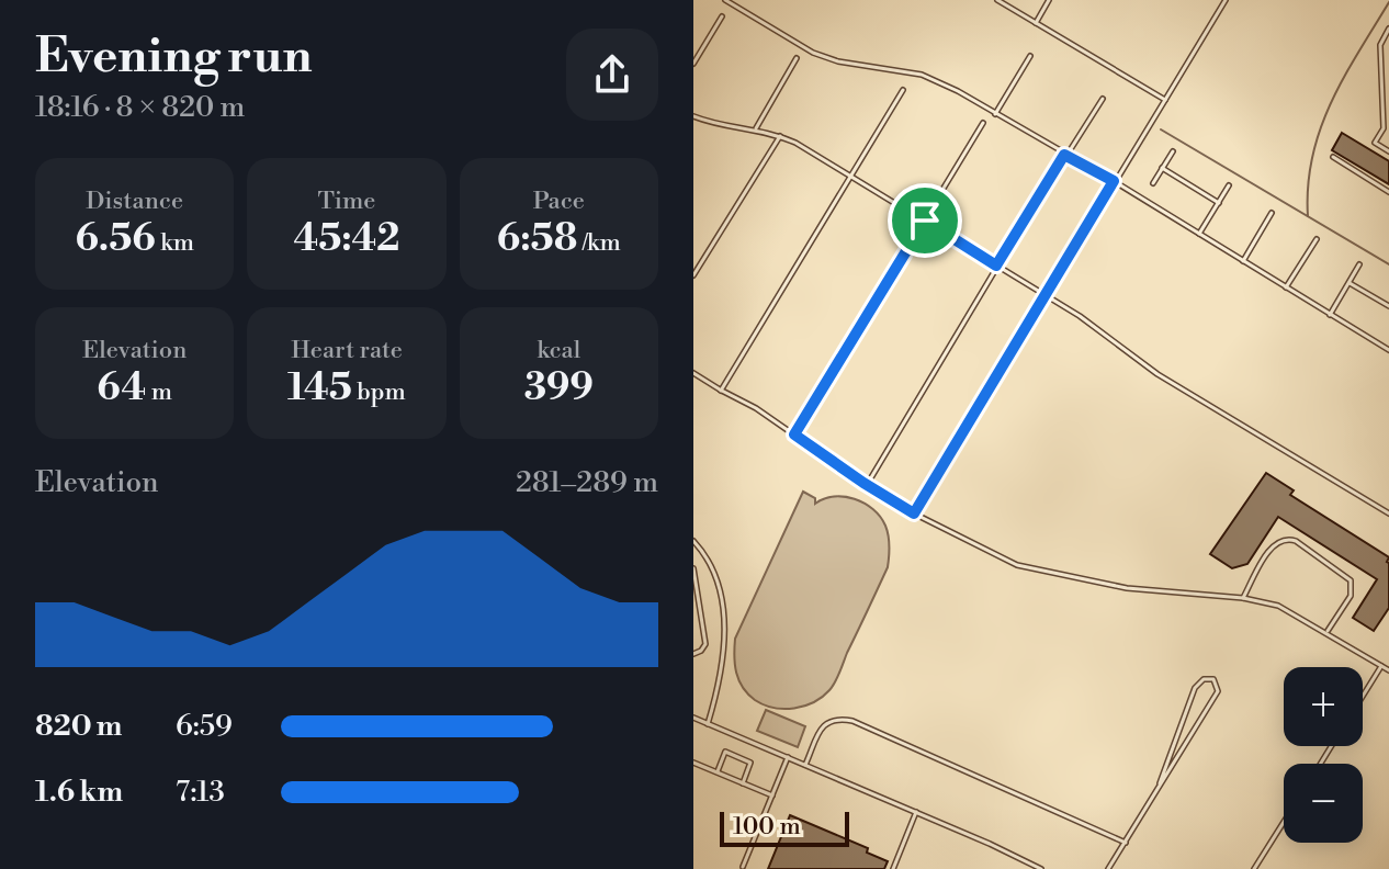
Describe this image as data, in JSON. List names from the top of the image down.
{
  "scale_bar": "100 m",
  "page": {
    "heading": ["Evening run", "18:16 · 8 × 820 m"],
    "stats": [
      ["Distance", "6.56 km"],
      ["Time", "45:42"],
      ["Pace", "6:58 /km"],
      ["Elevation", "64 m"],
      ["Heart rate", "145 bpm"],
      ["kcal", "399"]
    ],
    "chart": ["Elevation", "281–289 m"],
    "map_buttons": ["+", "−"],
    "list": [
      {
        "name": "820 m",
        "note": "6:59"
      },
      {
        "name": "1.6 km",
        "note": "7:13"
      }
    ],
    "scale": "100 m"
  }
}
